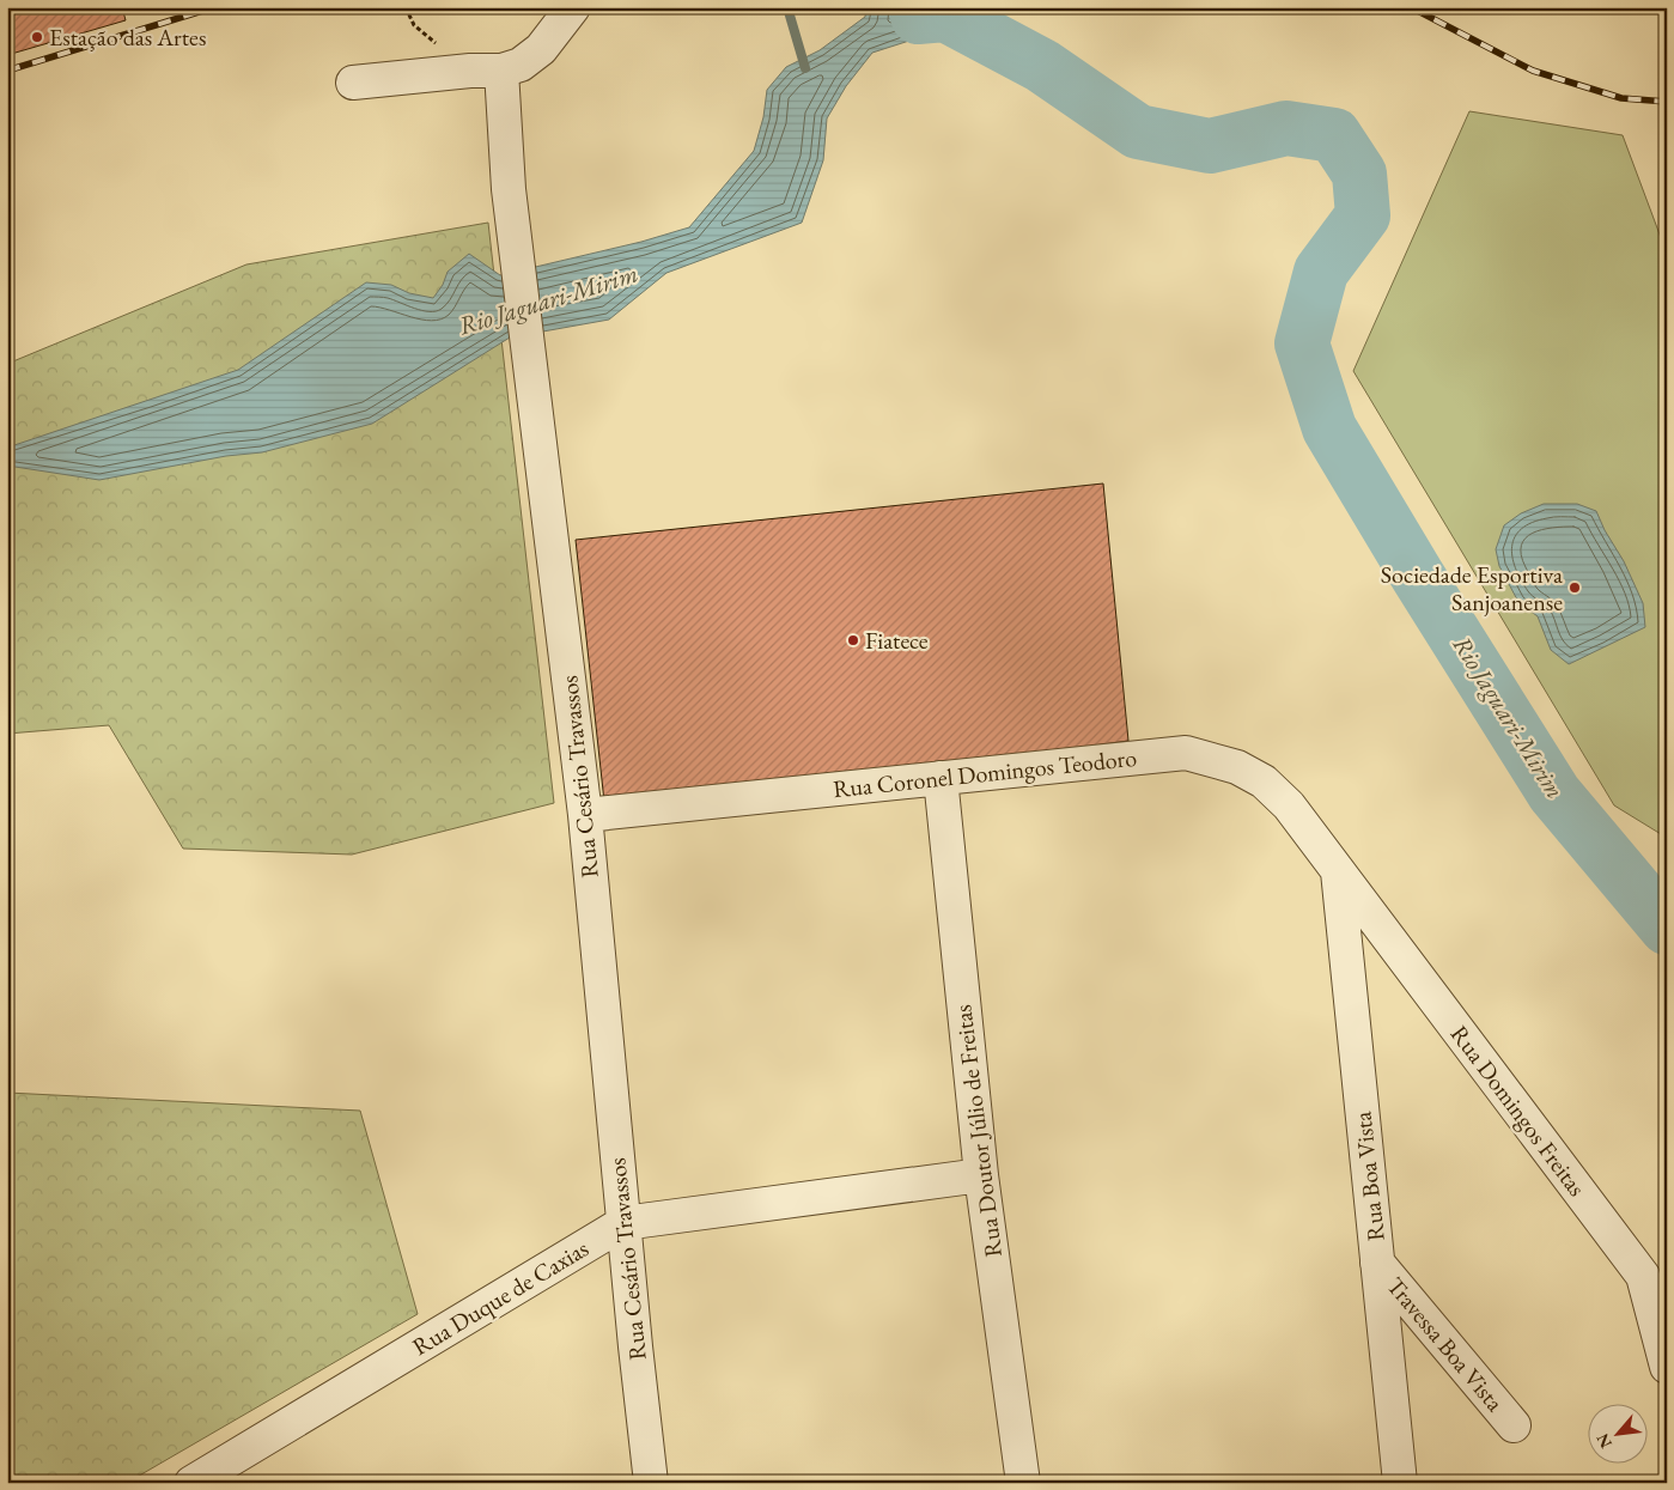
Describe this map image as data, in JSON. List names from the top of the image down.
{
  "streets": {
    "street": [
      "Rua Coronel Domingos Teodoro",
      "Rua Cesário Travassos",
      "Rua Domingos Freitas",
      "Rua Doutor Júlio de Freitas",
      "Rua Boa Vista",
      "Rua Duque de Caxias",
      "Travessa Boa Vista"
    ]
  },
  "crossings": [
    ["Rua Coronel Domingos Teodoro", "Rua Cesário Travassos"],
    ["Rua Coronel Domingos Teodoro", "Rua Domingos Freitas"],
    ["Rua Coronel Domingos Teodoro", "Rua Doutor Júlio de Freitas"],
    ["Rua Coronel Domingos Teodoro", "Rua Boa Vista"],
    ["Rua Cesário Travassos", "Rua Duque de Caxias"],
    ["Rua Domingos Freitas", "Rua Boa Vista"],
    ["Rua Doutor Júlio de Freitas", "Rua Duque de Caxias"],
    ["Rua Boa Vista", "Travessa Boa Vista"]
  ],
  "water": ["Rio Jaguari-Mirim"],
  "places": ["Estação das Artes", "Sociedade Esportiva Sanjoanense", "Fiatece"],
  "north": "bottom left"
}
